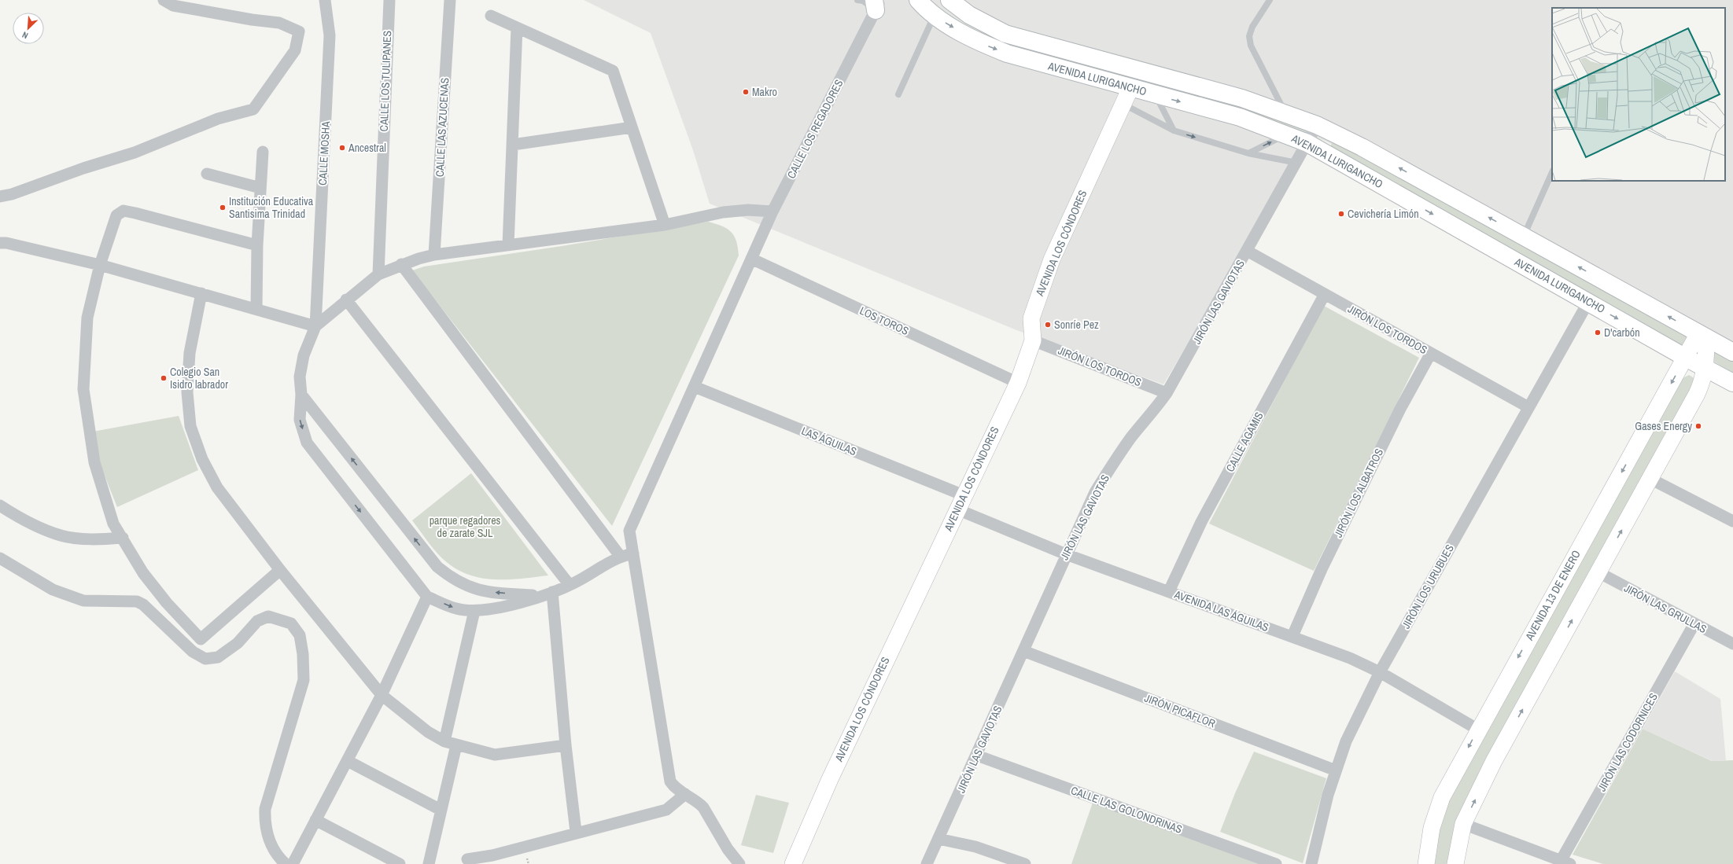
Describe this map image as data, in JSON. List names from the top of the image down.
{
  "streets": {
    "main road": ["AVENIDA LURIGANCHO", "AVENIDA LOS CÓNDORES", "AVENIDA 13 DE ENERO"],
    "street": [
      "CALLE LOS TULIPANES",
      "CALLE LAS AZUCENAS",
      "CALLE LOS REGADORES",
      "CALLE MOSHA",
      "JIRÓN LAS GAVIOTAS",
      "LOS TOROS",
      "JIRÓN LOS TORDOS",
      "LAS ÁGUILAS",
      "CALLE AGAMIS",
      "JIRÓN LOS ALBATROS",
      "JIRÓN LOS URUBUES",
      "JIRÓN LAS GRULLAS",
      "AVENIDA LAS ÁGUILAS",
      "JIRÓN PICAFLOR",
      "JIRÓN LAS CODORNICES",
      "CALLE LAS GOLONDRINAS"
    ]
  },
  "crossings": [
    ["AVENIDA LURIGANCHO", "AVENIDA LOS CÓNDORES"],
    ["AVENIDA LURIGANCHO", "JIRÓN LAS GAVIOTAS"],
    ["AVENIDA LURIGANCHO", "JIRÓN LOS URUBUES"],
    ["AVENIDA LURIGANCHO", "AVENIDA 13 DE ENERO"],
    ["CALLE LOS REGADORES", "LOS TOROS"],
    ["CALLE LOS REGADORES", "LAS ÁGUILAS"],
    ["AVENIDA LOS CÓNDORES", "LOS TOROS"],
    ["AVENIDA LOS CÓNDORES", "JIRÓN LOS TORDOS"],
    ["AVENIDA LOS CÓNDORES", "LAS ÁGUILAS"],
    ["AVENIDA LOS CÓNDORES", "AVENIDA LAS ÁGUILAS"],
    ["JIRÓN LAS GAVIOTAS", "JIRÓN LOS TORDOS"],
    ["JIRÓN LAS GAVIOTAS", "AVENIDA LAS ÁGUILAS"],
    ["JIRÓN LAS GAVIOTAS", "JIRÓN PICAFLOR"],
    ["JIRÓN LAS GAVIOTAS", "CALLE LAS GOLONDRINAS"],
    ["JIRÓN LOS TORDOS", "CALLE AGAMIS"],
    ["JIRÓN LOS TORDOS", "JIRÓN LOS ALBATROS"],
    ["JIRÓN LOS TORDOS", "JIRÓN LOS URUBUES"],
    ["LAS ÁGUILAS", "AVENIDA LAS ÁGUILAS"],
    ["CALLE AGAMIS", "AVENIDA LAS ÁGUILAS"],
    ["JIRÓN LOS ALBATROS", "AVENIDA LAS ÁGUILAS"],
    ["JIRÓN LOS URUBUES", "AVENIDA LAS ÁGUILAS"],
    ["JIRÓN LOS URUBUES", "JIRÓN PICAFLOR"],
    ["AVENIDA 13 DE ENERO", "AVENIDA LAS ÁGUILAS"],
    ["JIRÓN LAS GRULLAS", "JIRÓN LAS CODORNICES"]
  ],
  "parks": ["parque regadores de zarate SJL"],
  "places": [
    "Makro",
    "Ancestral",
    "Institución Educativa Santisima Trinidad",
    "Cevichería Limón",
    "Sonríe Pez",
    "D'carbón",
    "Colegio San Isidro labrador",
    "Gases Energy"
  ],
  "north": "bottom left"
}
